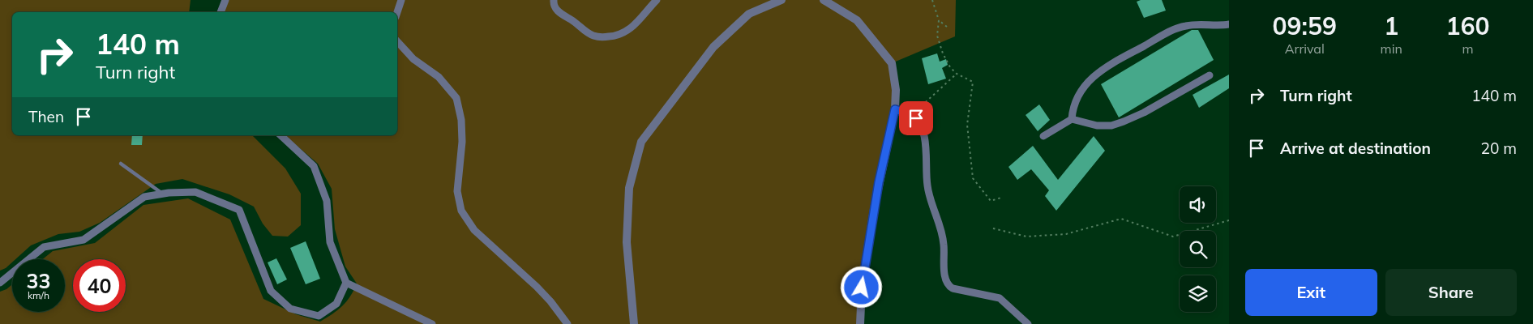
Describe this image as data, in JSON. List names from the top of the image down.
{
  "page": {
    "eta": [
      "09:59",
      "Arrival",
      "1",
      "min",
      "160",
      "m"
    ],
    "turn": ["140 m", "Turn right"],
    "list": [
      {
        "name": "Turn right",
        "value": "140 m"
      },
      {
        "name": "Arrive at destination",
        "value": "20 m"
      }
    ],
    "then": "Then",
    "speed": "33 km/h",
    "limit": "40",
    "buttons": ["Exit", "Share"]
  }
}
